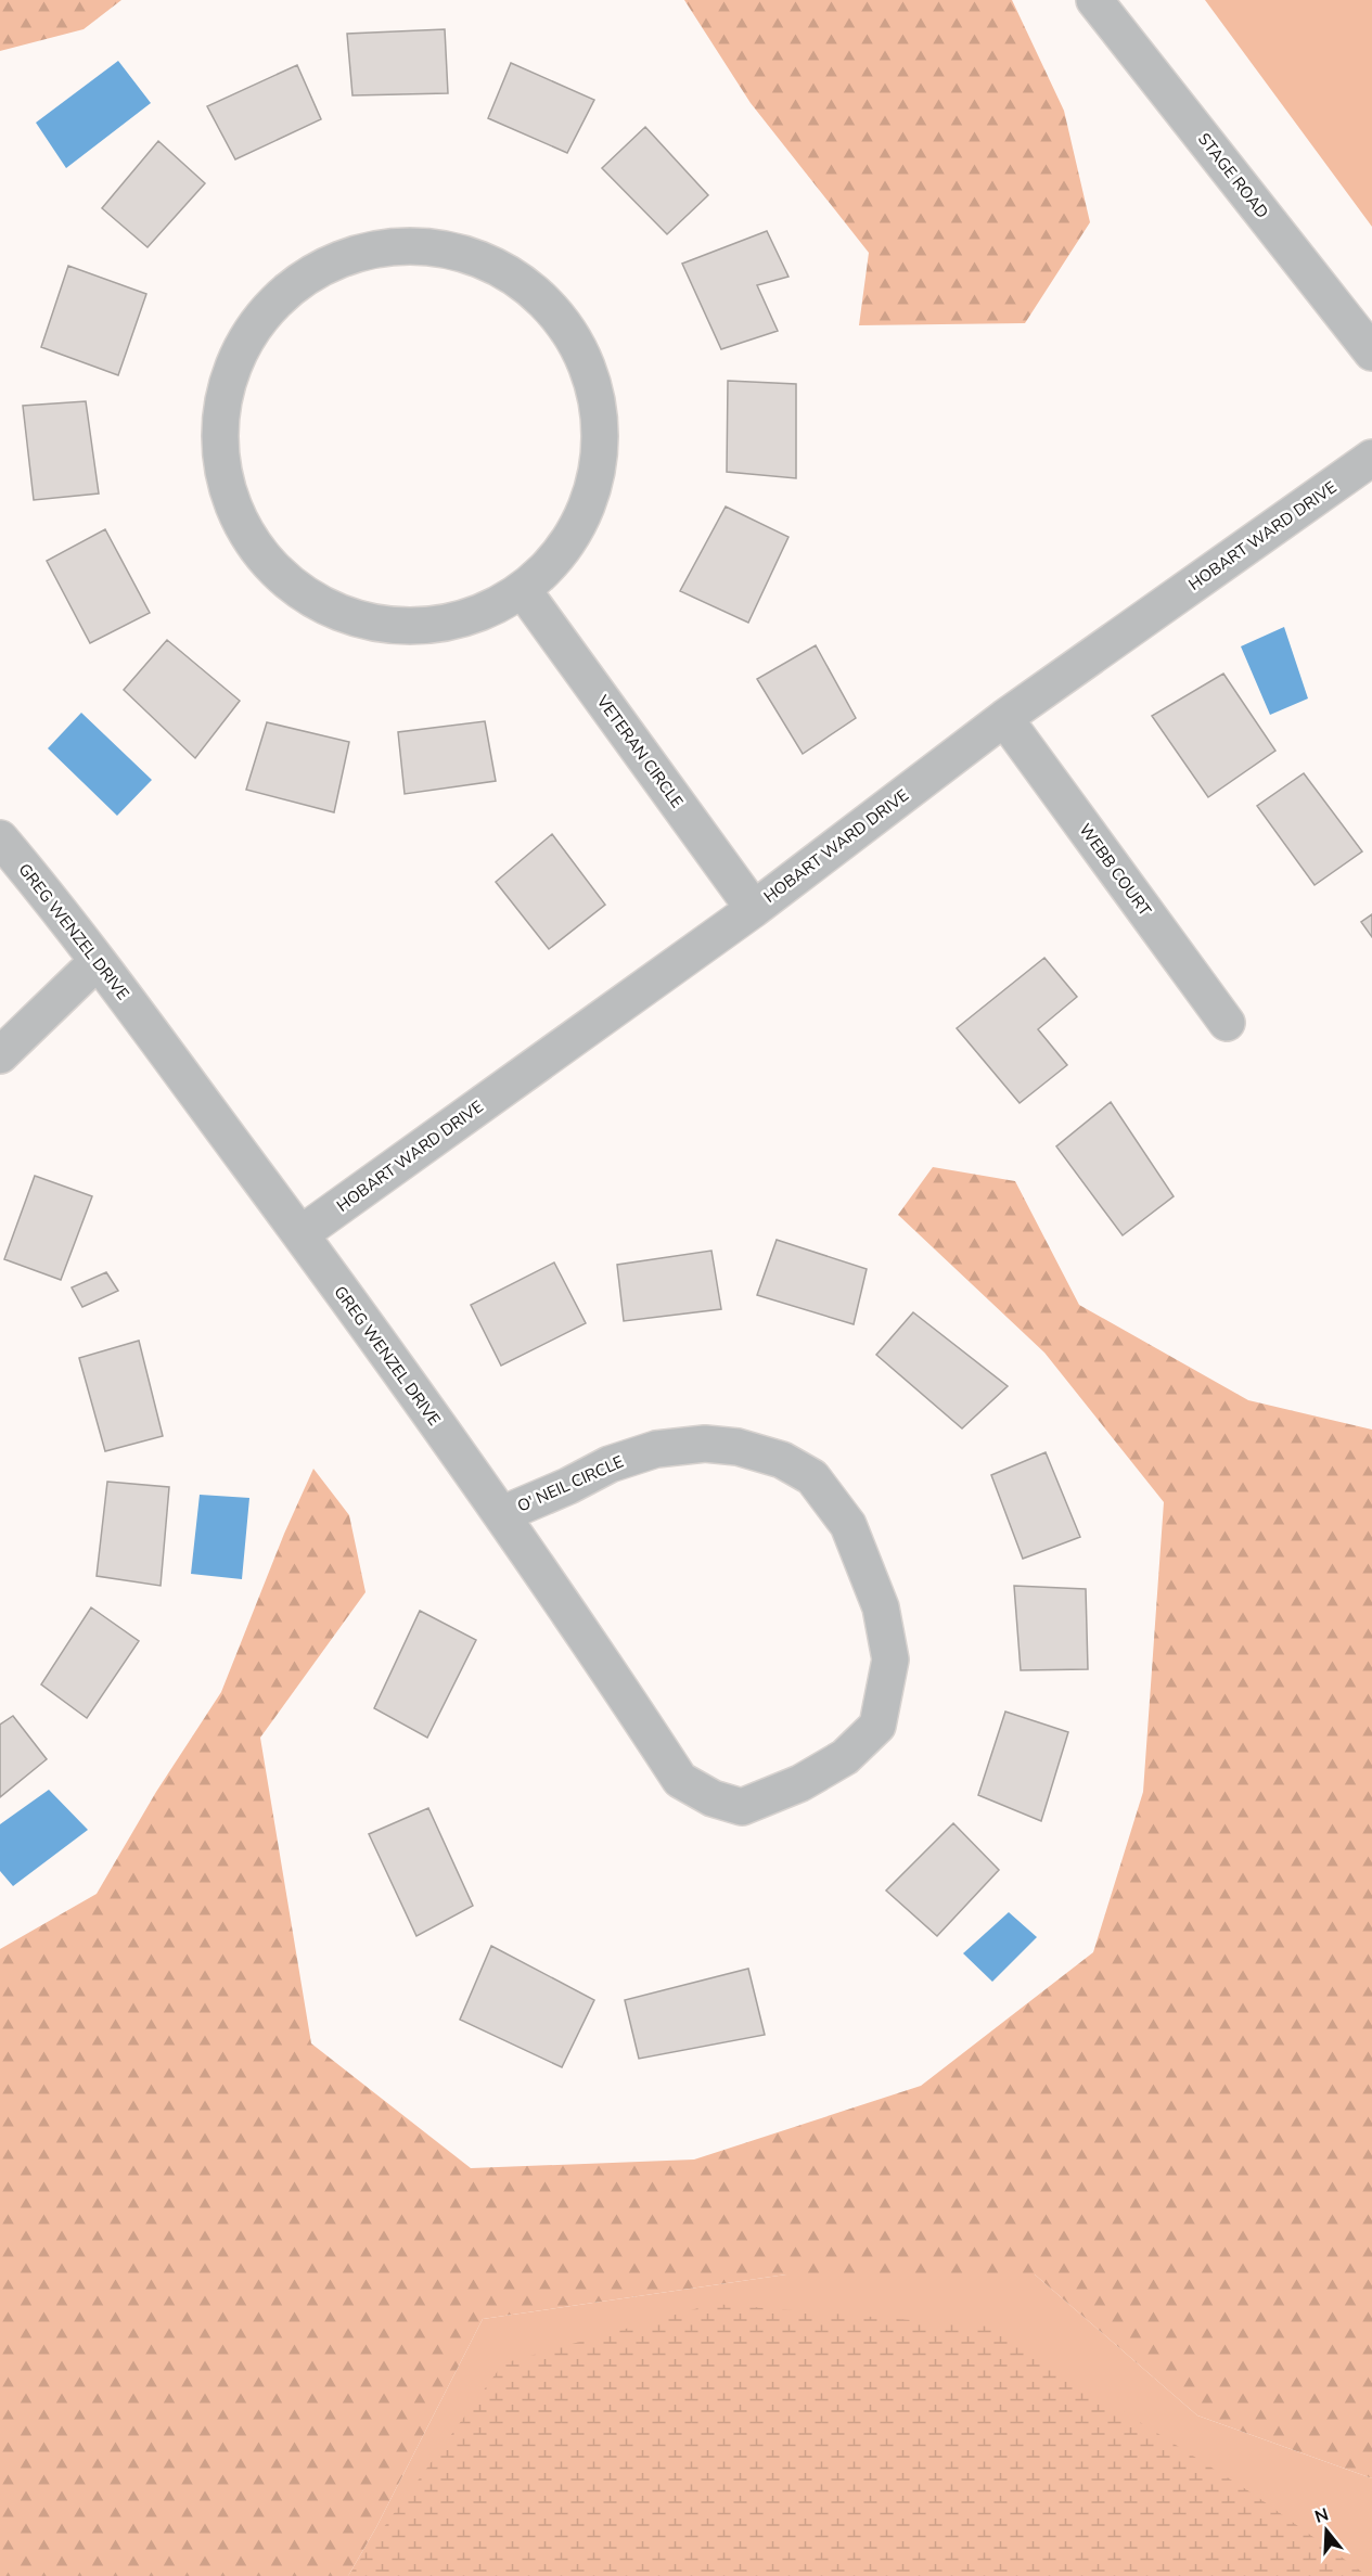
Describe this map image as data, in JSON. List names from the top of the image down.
{
  "streets": {
    "street": [
      "STAGE ROAD",
      "HOBART WARD DRIVE",
      "VETERAN CIRCLE",
      "WEBB COURT",
      "GREG WENZEL DRIVE",
      "O' NEIL CIRCLE"
    ]
  },
  "crossings": [
    ["HOBART WARD DRIVE", "VETERAN CIRCLE"],
    ["HOBART WARD DRIVE", "WEBB COURT"],
    ["HOBART WARD DRIVE", "GREG WENZEL DRIVE"],
    ["GREG WENZEL DRIVE", "O' NEIL CIRCLE"]
  ],
  "north": "top"
}
